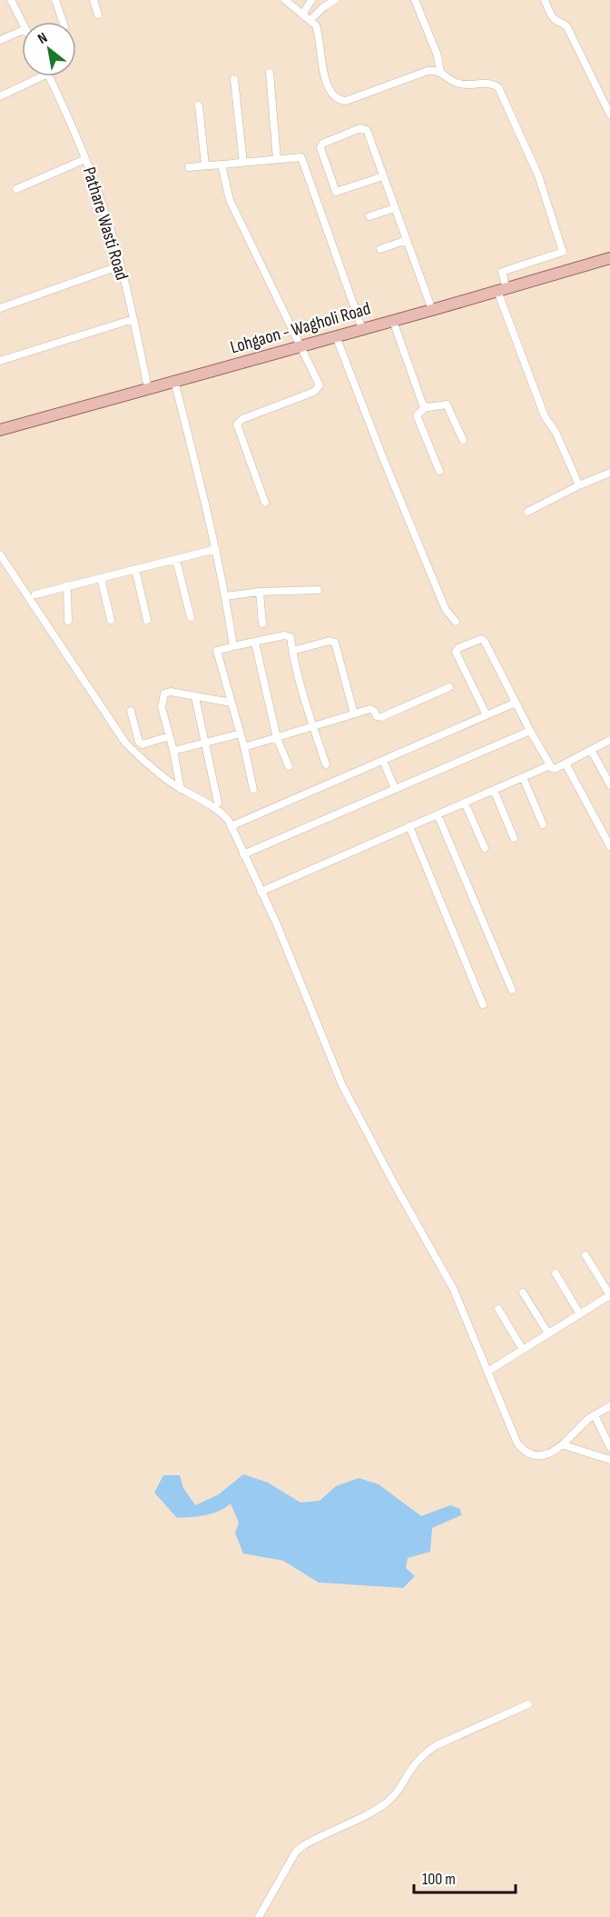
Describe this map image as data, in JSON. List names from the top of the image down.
{
  "streets": {
    "main road": ["Lohgaon - Wagholi Road"],
    "street": ["Pathare Wasti Road"]
  },
  "crossings": [
    ["Pathare Wasti Road", "Lohgaon - Wagholi Road"]
  ],
  "scale_bar": "100 m",
  "north": "top left"
}
